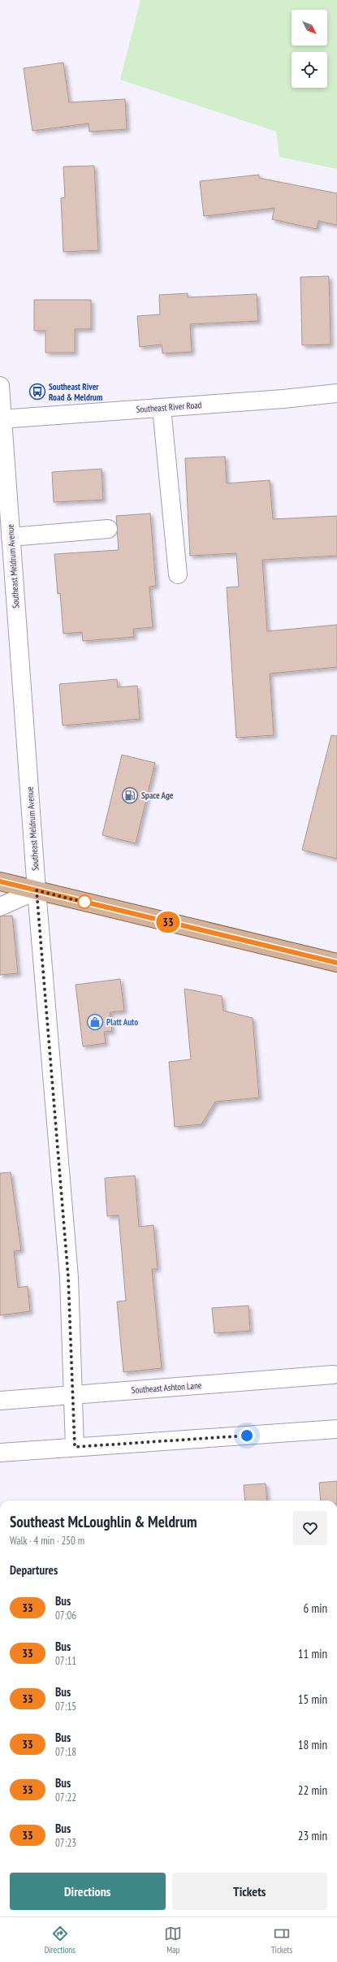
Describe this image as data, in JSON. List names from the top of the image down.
{
  "streets": {
    "street": ["Southeast River Road", "Southeast Meldrum Avenue", "Southeast Ashton Lane"]
  },
  "crossings": [
    ["Southeast River Road", "Southeast Meldrum Avenue"],
    ["Southeast Meldrum Avenue", "Southeast Ashton Lane"]
  ],
  "places": {
    "bus stop": ["Southeast River Road & Meldrum"],
    "fuel station": ["Space Age"],
    "shop": ["Platt Auto"]
  },
  "lines": ["bus line 33"],
  "north": "bottom right",
  "page": {
    "on_map": "33",
    "heading": [
      ["Southeast McLoughlin & Meldrum", "Walk · 4 min · 250 m"],
      "Departures"
    ],
    "list": [
      {
        "mark": "33",
        "name": "Bus",
        "note": "07:06",
        "value": "6 min"
      },
      {
        "mark": "33",
        "name": "Bus",
        "note": "07:11",
        "value": "11 min"
      },
      {
        "mark": "33",
        "name": "Bus",
        "note": "07:15",
        "value": "15 min"
      },
      {
        "mark": "33",
        "name": "Bus",
        "note": "07:18",
        "value": "18 min"
      },
      {
        "mark": "33",
        "name": "Bus",
        "note": "07:22",
        "value": "22 min"
      },
      {
        "mark": "33",
        "name": "Bus",
        "note": "07:23",
        "value": "23 min"
      }
    ],
    "buttons": ["Directions", "Tickets"],
    "tabs": ["Directions", "Map", "Tickets"]
  }
}
